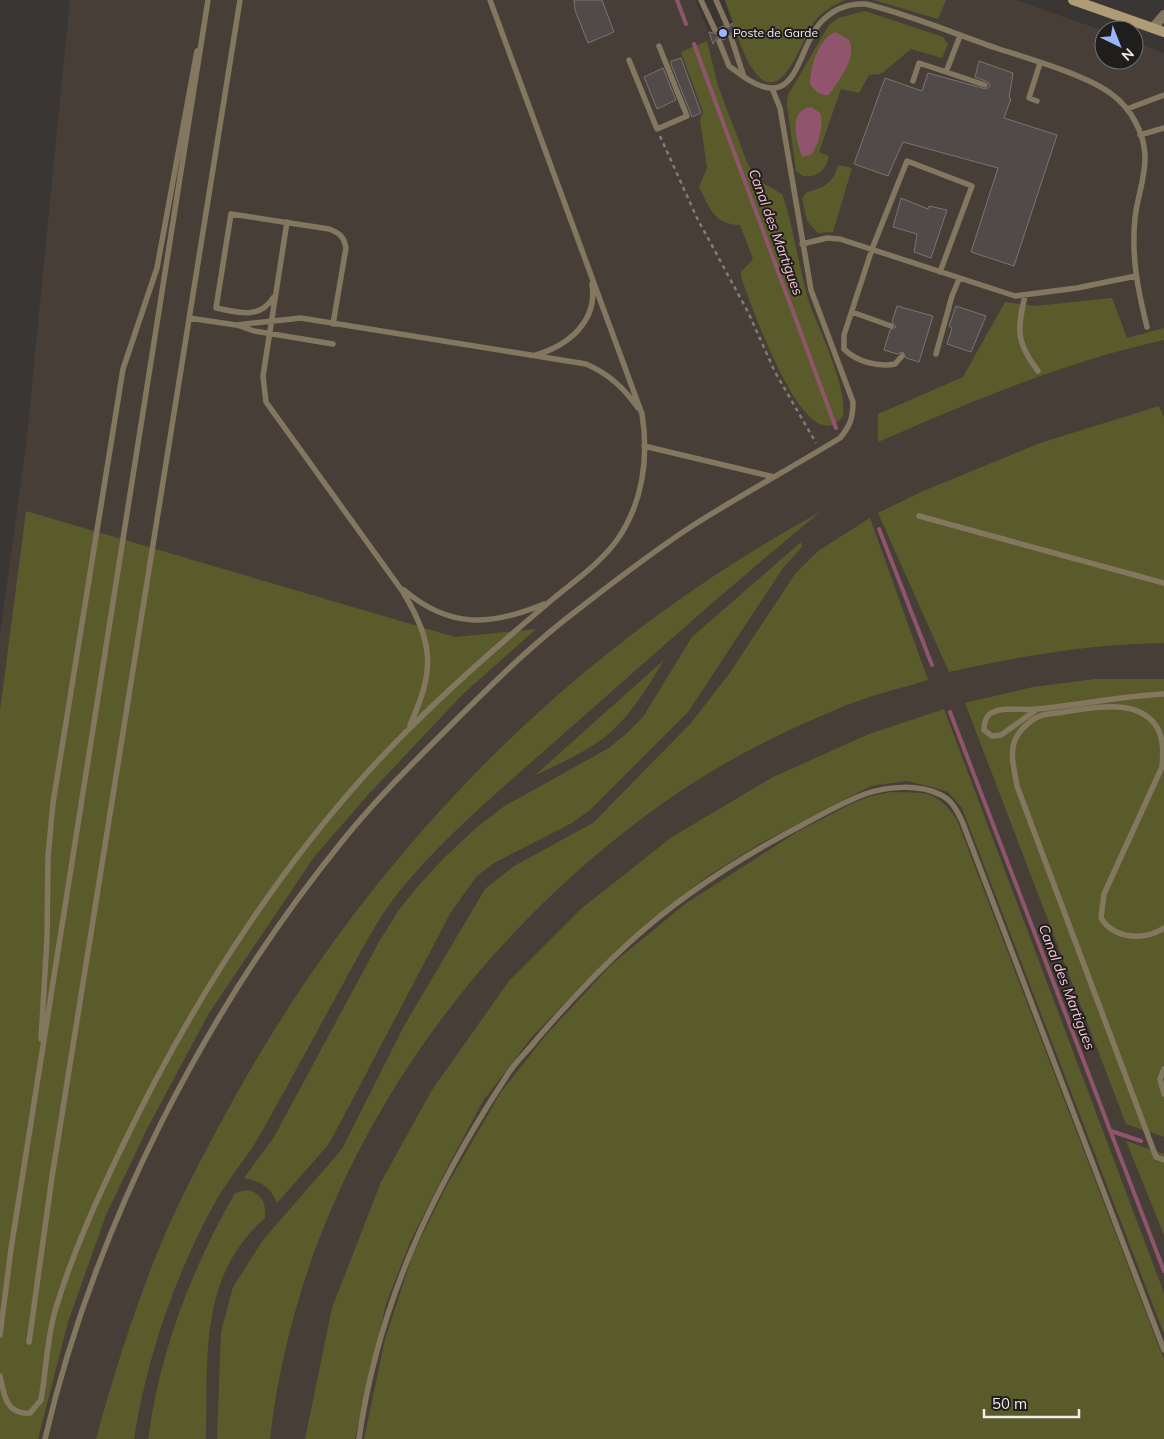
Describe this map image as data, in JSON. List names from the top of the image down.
{
  "water": ["Canal des Martigues"],
  "places": ["Poste de Garde"],
  "scale_bar": "50 m",
  "north": "bottom right"
}
